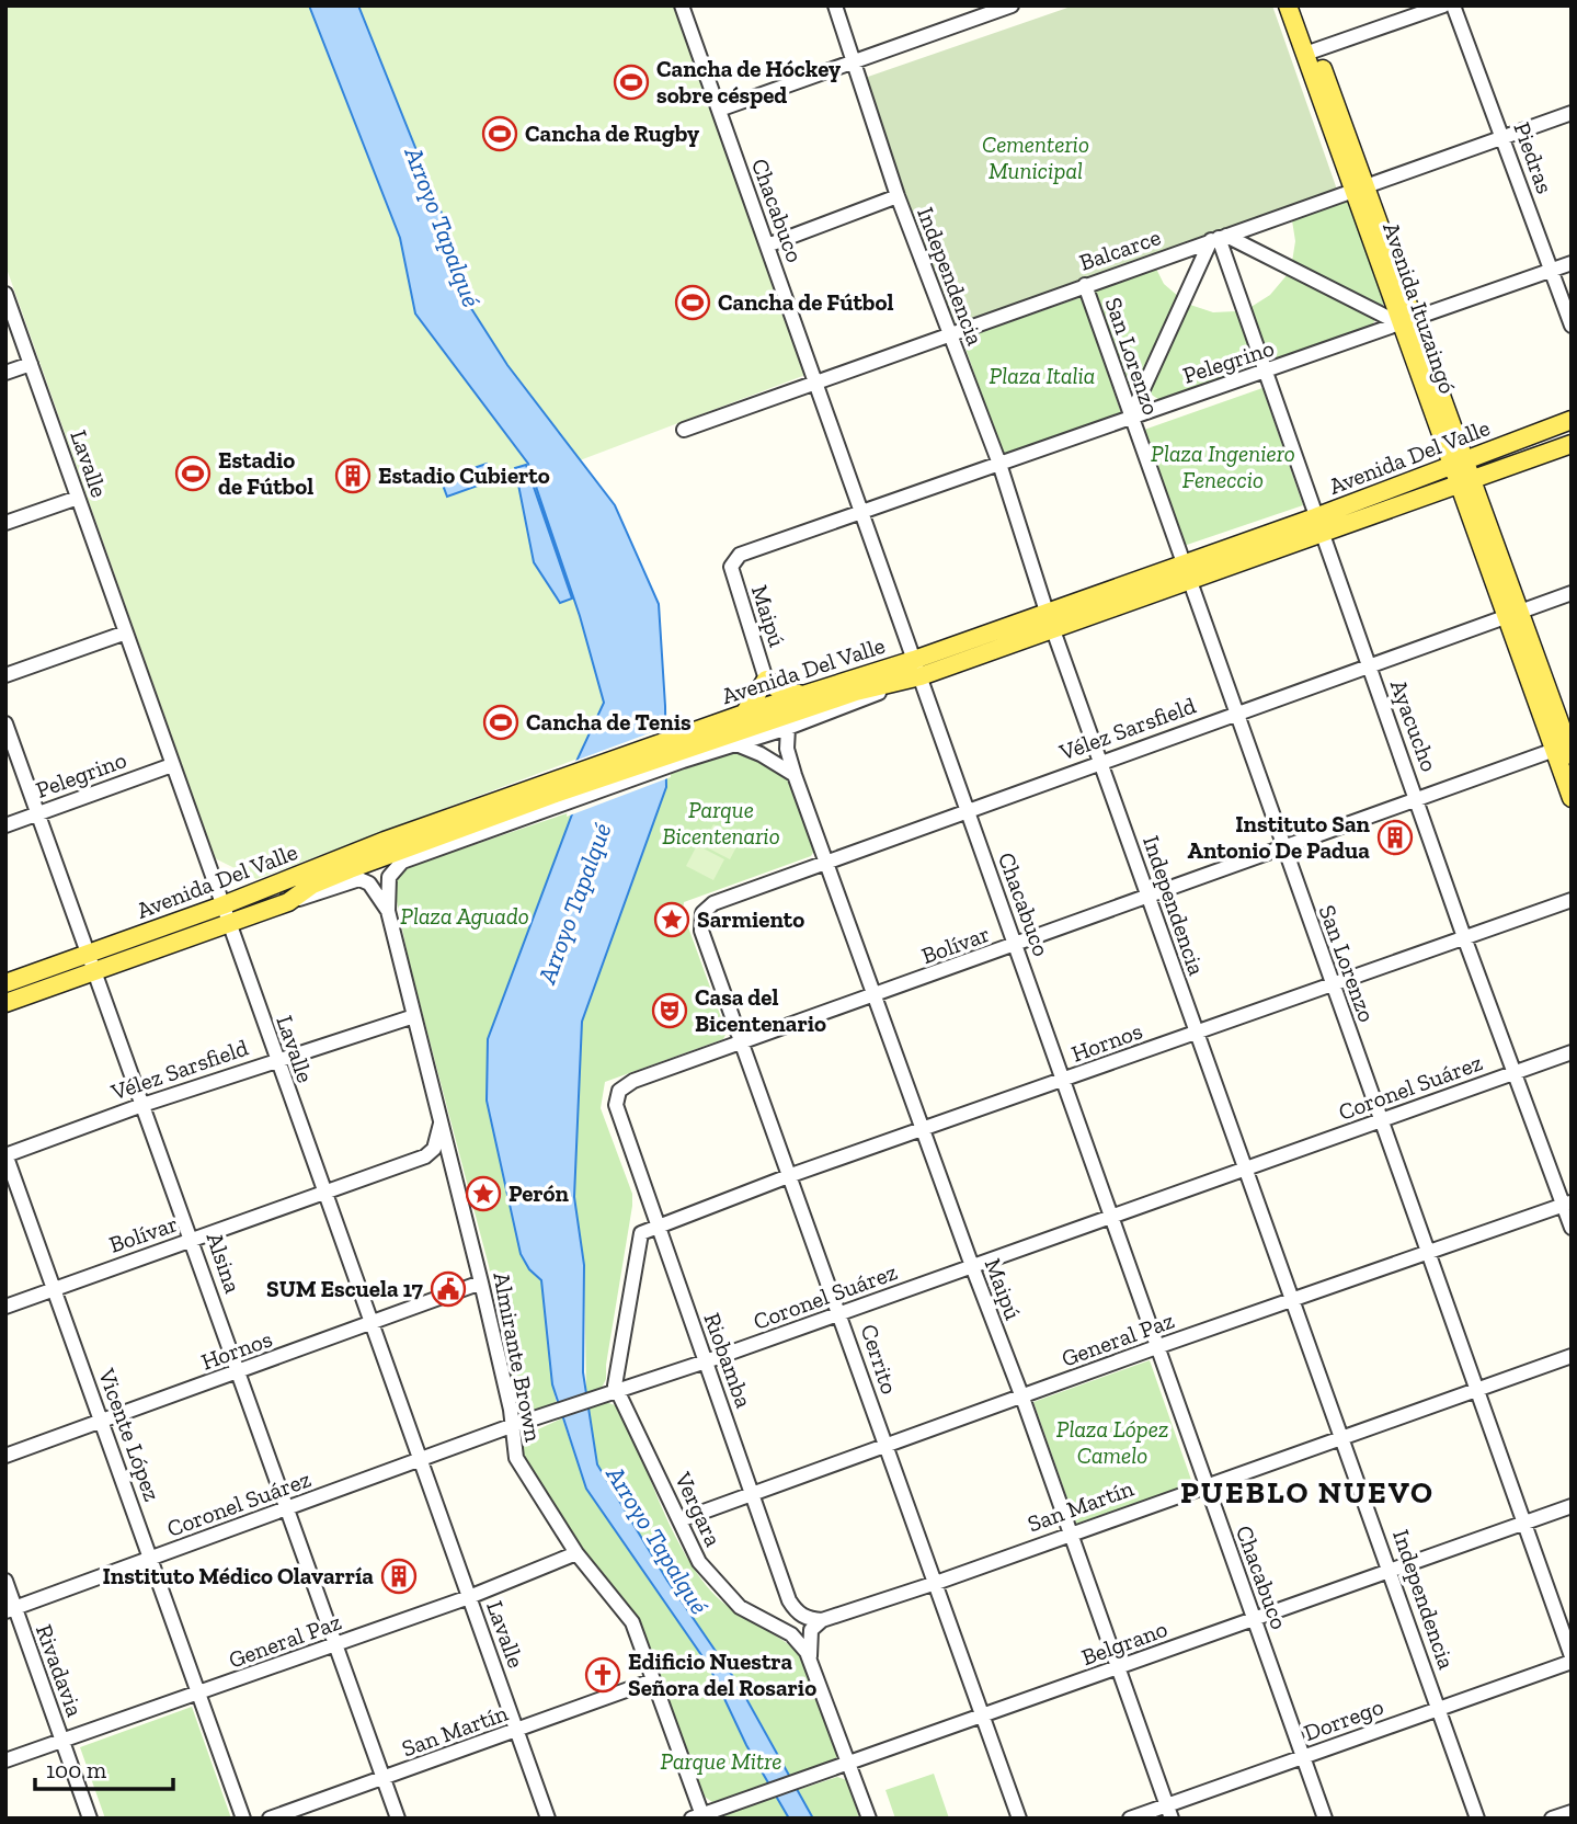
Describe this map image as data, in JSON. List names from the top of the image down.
{
  "streets": {
    "main road": ["Avenida Ituzaingó", "Avenida Del Valle"],
    "street": [
      "Piedras",
      "Chacabuco",
      "Balcarce",
      "Independencia",
      "San Lorenzo",
      "Pelegrino",
      "Lavalle",
      "Maipú",
      "Ayacucho",
      "Vélez Sarsfield",
      "Bolívar",
      "Hornos",
      "Coronel Suárez",
      "Alsina",
      "General Paz",
      "Almirante Brown",
      "Cerrito",
      "Riobamba",
      "Vicente López",
      "San Martín",
      "Vergara",
      "Belgrano",
      "Rivadavia",
      "Dorrego"
    ]
  },
  "crossings": [
    ["Piedras", "Balcarce"],
    ["Piedras", "Pelegrino"],
    ["Chacabuco", "Balcarce"],
    ["Chacabuco", "Pelegrino"],
    ["Chacabuco", "Avenida Del Valle"],
    ["Chacabuco", "Vélez Sarsfield"],
    ["Chacabuco", "Bolívar"],
    ["Chacabuco", "Hornos"],
    ["Chacabuco", "Coronel Suárez"],
    ["Chacabuco", "General Paz"],
    ["Chacabuco", "San Martín"],
    ["Chacabuco", "Belgrano"],
    ["Chacabuco", "Dorrego"],
    ["Balcarce", "Independencia"],
    ["Balcarce", "Avenida Ituzaingó"],
    ["Balcarce", "San Lorenzo"],
    ["Balcarce", "Ayacucho"],
    ["Independencia", "Pelegrino"],
    ["Independencia", "Avenida Del Valle"],
    ["Independencia", "Vélez Sarsfield"],
    ["Independencia", "Bolívar"],
    ["Independencia", "Hornos"],
    ["Independencia", "Coronel Suárez"],
    ["Independencia", "General Paz"],
    ["Independencia", "San Martín"],
    ["Independencia", "Belgrano"],
    ["Independencia", "Dorrego"],
    ["Avenida Ituzaingó", "Pelegrino"],
    ["Avenida Ituzaingó", "Avenida Del Valle"],
    ["Avenida Ituzaingó", "Vélez Sarsfield"],
    ["Avenida Ituzaingó", "Bolívar"],
    ["San Lorenzo", "Pelegrino"],
    ["San Lorenzo", "Avenida Del Valle"],
    ["San Lorenzo", "Vélez Sarsfield"],
    ["San Lorenzo", "Bolívar"],
    ["San Lorenzo", "Hornos"],
    ["San Lorenzo", "Coronel Suárez"],
    ["San Lorenzo", "General Paz"],
    ["San Lorenzo", "San Martín"],
    ["San Lorenzo", "Belgrano"],
    ["San Lorenzo", "Dorrego"],
    ["Pelegrino", "Lavalle"],
    ["Pelegrino", "Maipú"],
    ["Pelegrino", "Ayacucho"],
    ["Pelegrino", "Alsina"],
    ["Avenida Del Valle", "Lavalle"],
    ["Avenida Del Valle", "Maipú"],
    ["Avenida Del Valle", "Ayacucho"],
    ["Avenida Del Valle", "Alsina"],
    ["Avenida Del Valle", "Almirante Brown"],
    ["Lavalle", "Vélez Sarsfield"],
    ["Lavalle", "Bolívar"],
    ["Lavalle", "Hornos"],
    ["Lavalle", "Coronel Suárez"],
    ["Lavalle", "General Paz"],
    ["Lavalle", "San Martín"],
    ["Maipú", "Vélez Sarsfield"],
    ["Maipú", "Bolívar"],
    ["Maipú", "Hornos"],
    ["Maipú", "Coronel Suárez"],
    ["Maipú", "General Paz"],
    ["Maipú", "San Martín"],
    ["Maipú", "Belgrano"],
    ["Maipú", "Dorrego"],
    ["Ayacucho", "Vélez Sarsfield"],
    ["Ayacucho", "Bolívar"],
    ["Ayacucho", "Hornos"],
    ["Ayacucho", "Coronel Suárez"],
    ["Ayacucho", "General Paz"],
    ["Vélez Sarsfield", "Alsina"],
    ["Vélez Sarsfield", "Almirante Brown"],
    ["Vélez Sarsfield", "Cerrito"],
    ["Vélez Sarsfield", "Vicente López"],
    ["Bolívar", "Alsina"],
    ["Bolívar", "Cerrito"],
    ["Bolívar", "Riobamba"],
    ["Bolívar", "Vicente López"],
    ["Hornos", "Alsina"],
    ["Hornos", "Almirante Brown"],
    ["Hornos", "Cerrito"],
    ["Hornos", "Riobamba"],
    ["Hornos", "Vicente López"],
    ["Coronel Suárez", "Alsina"],
    ["Coronel Suárez", "Almirante Brown"],
    ["Coronel Suárez", "Cerrito"],
    ["Coronel Suárez", "Riobamba"],
    ["Coronel Suárez", "Vicente López"],
    ["Coronel Suárez", "Vergara"],
    ["Coronel Suárez", "Rivadavia"],
    ["Alsina", "General Paz"],
    ["Alsina", "San Martín"],
    ["General Paz", "Almirante Brown"],
    ["General Paz", "Cerrito"],
    ["General Paz", "Riobamba"],
    ["General Paz", "Vicente López"],
    ["General Paz", "Vergara"],
    ["General Paz", "Rivadavia"],
    ["Almirante Brown", "San Martín"],
    ["Almirante Brown", "Belgrano"],
    ["Cerrito", "San Martín"],
    ["Cerrito", "Belgrano"]
  ],
  "districts": ["PUEBLO NUEVO"],
  "water": ["Arroyo Tapalqué"],
  "parks": [
    "Cementerio Municipal",
    "Plaza Italia",
    "Plaza Ingeniero Feneccio",
    "Parque Bicentenario",
    "Plaza Aguado",
    "Plaza López Camelo",
    "Parque Mitre"
  ],
  "places": {
    "sports": [
      "Cancha de Hóckey sobre césped",
      "Cancha de Rugby",
      "Cancha de Fútbol",
      "Estadio de Fútbol",
      "Cancha de Tenis"
    ],
    "building": ["Estadio Cubierto", "Instituto San Antonio De Padua", "Instituto Médico Olavarría"],
    "place": ["Sarmiento", "Perón"],
    "theatre": ["Casa del Bicentenario"],
    "public building": ["SUM Escuela 17"],
    "church": ["Edificio Nuestra Señora del Rosario"]
  },
  "scale_bar": "100 m"
}
